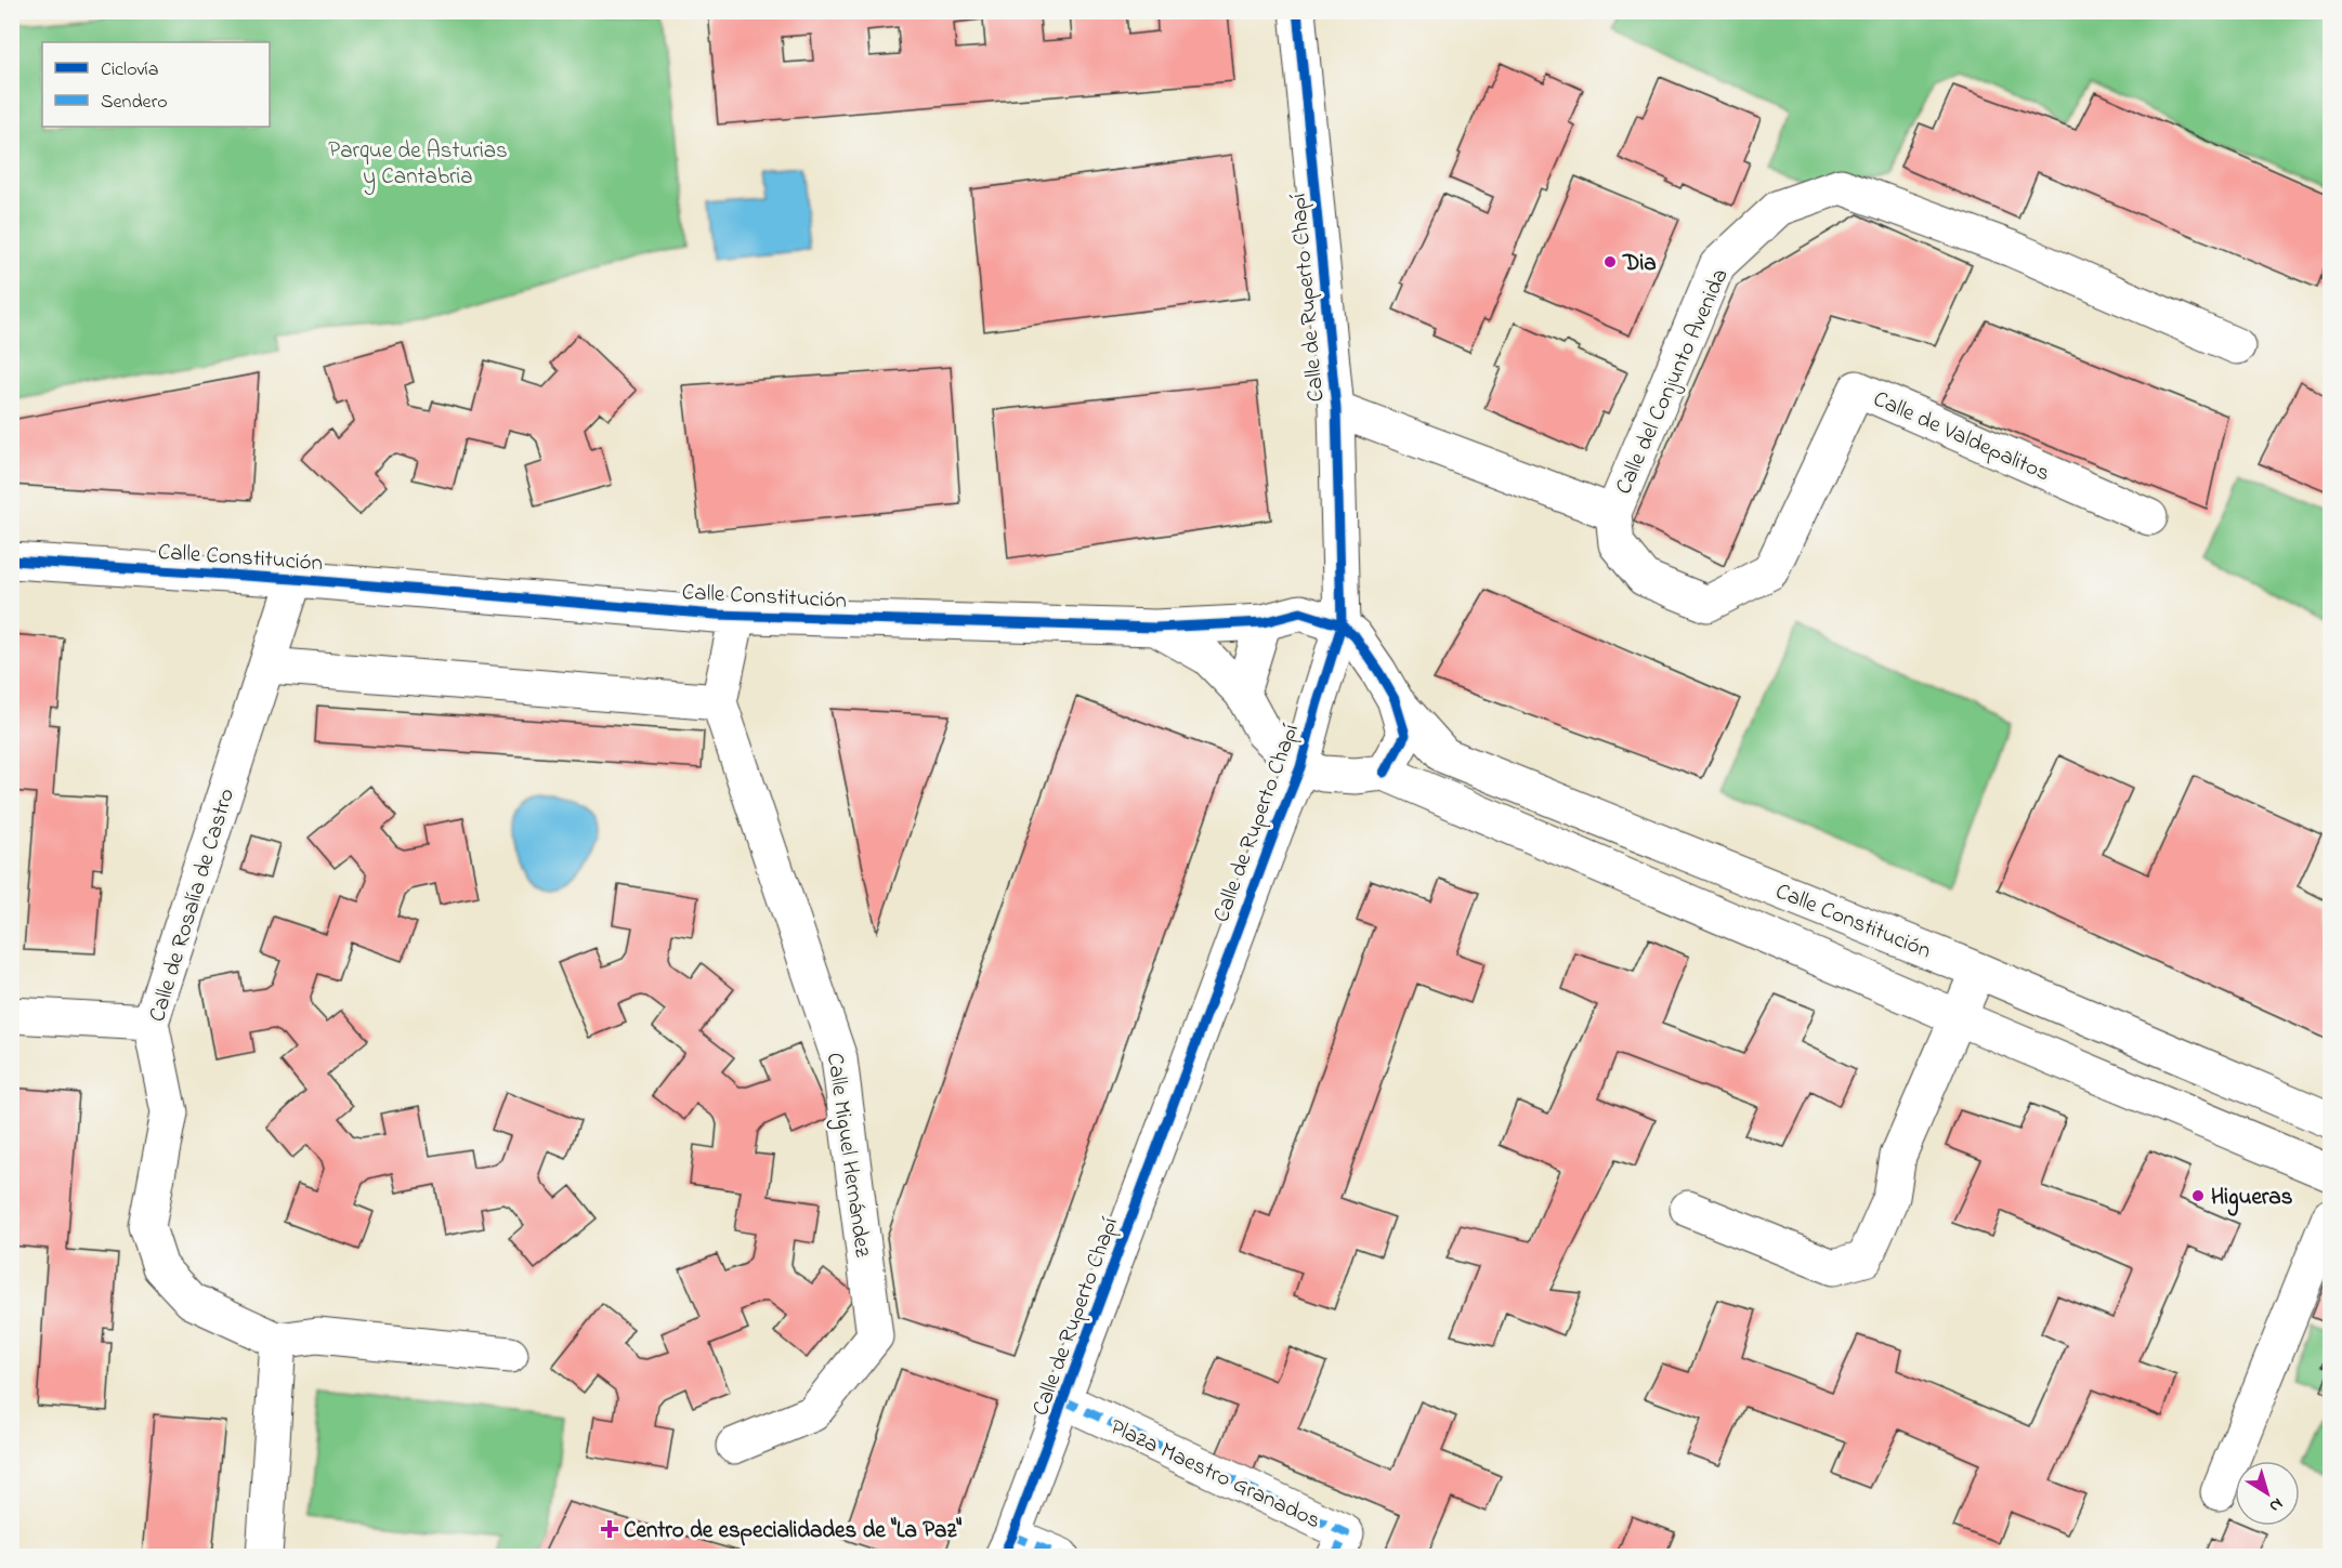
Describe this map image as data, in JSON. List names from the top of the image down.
{
  "streets": {
    "street": [
      "Calle de Ruperto Chapí",
      "Calle del Conjunto Avenida",
      "Calle de Valdepalitos",
      "Calle Constitución",
      "Calle de Rosalía de Castro",
      "Calle Miguel Hernández",
      "Plaza Maestro Granados"
    ]
  },
  "crossings": [
    ["Calle de Ruperto Chapí", "Calle Constitución"],
    ["Calle de Ruperto Chapí", "Plaza Maestro Granados"],
    ["Calle del Conjunto Avenida", "Calle de Valdepalitos"],
    ["Calle Constitución", "Calle de Rosalía de Castro"]
  ],
  "parks": ["Parque de Asturias y Cantabria"],
  "places": {
    "other": ["Dia", "Higueras"],
    "health": ["Centro de especialidades de \"La Paz\""]
  },
  "legend": ["Ciclovía", "Sendero"],
  "north": "bottom right"
}
